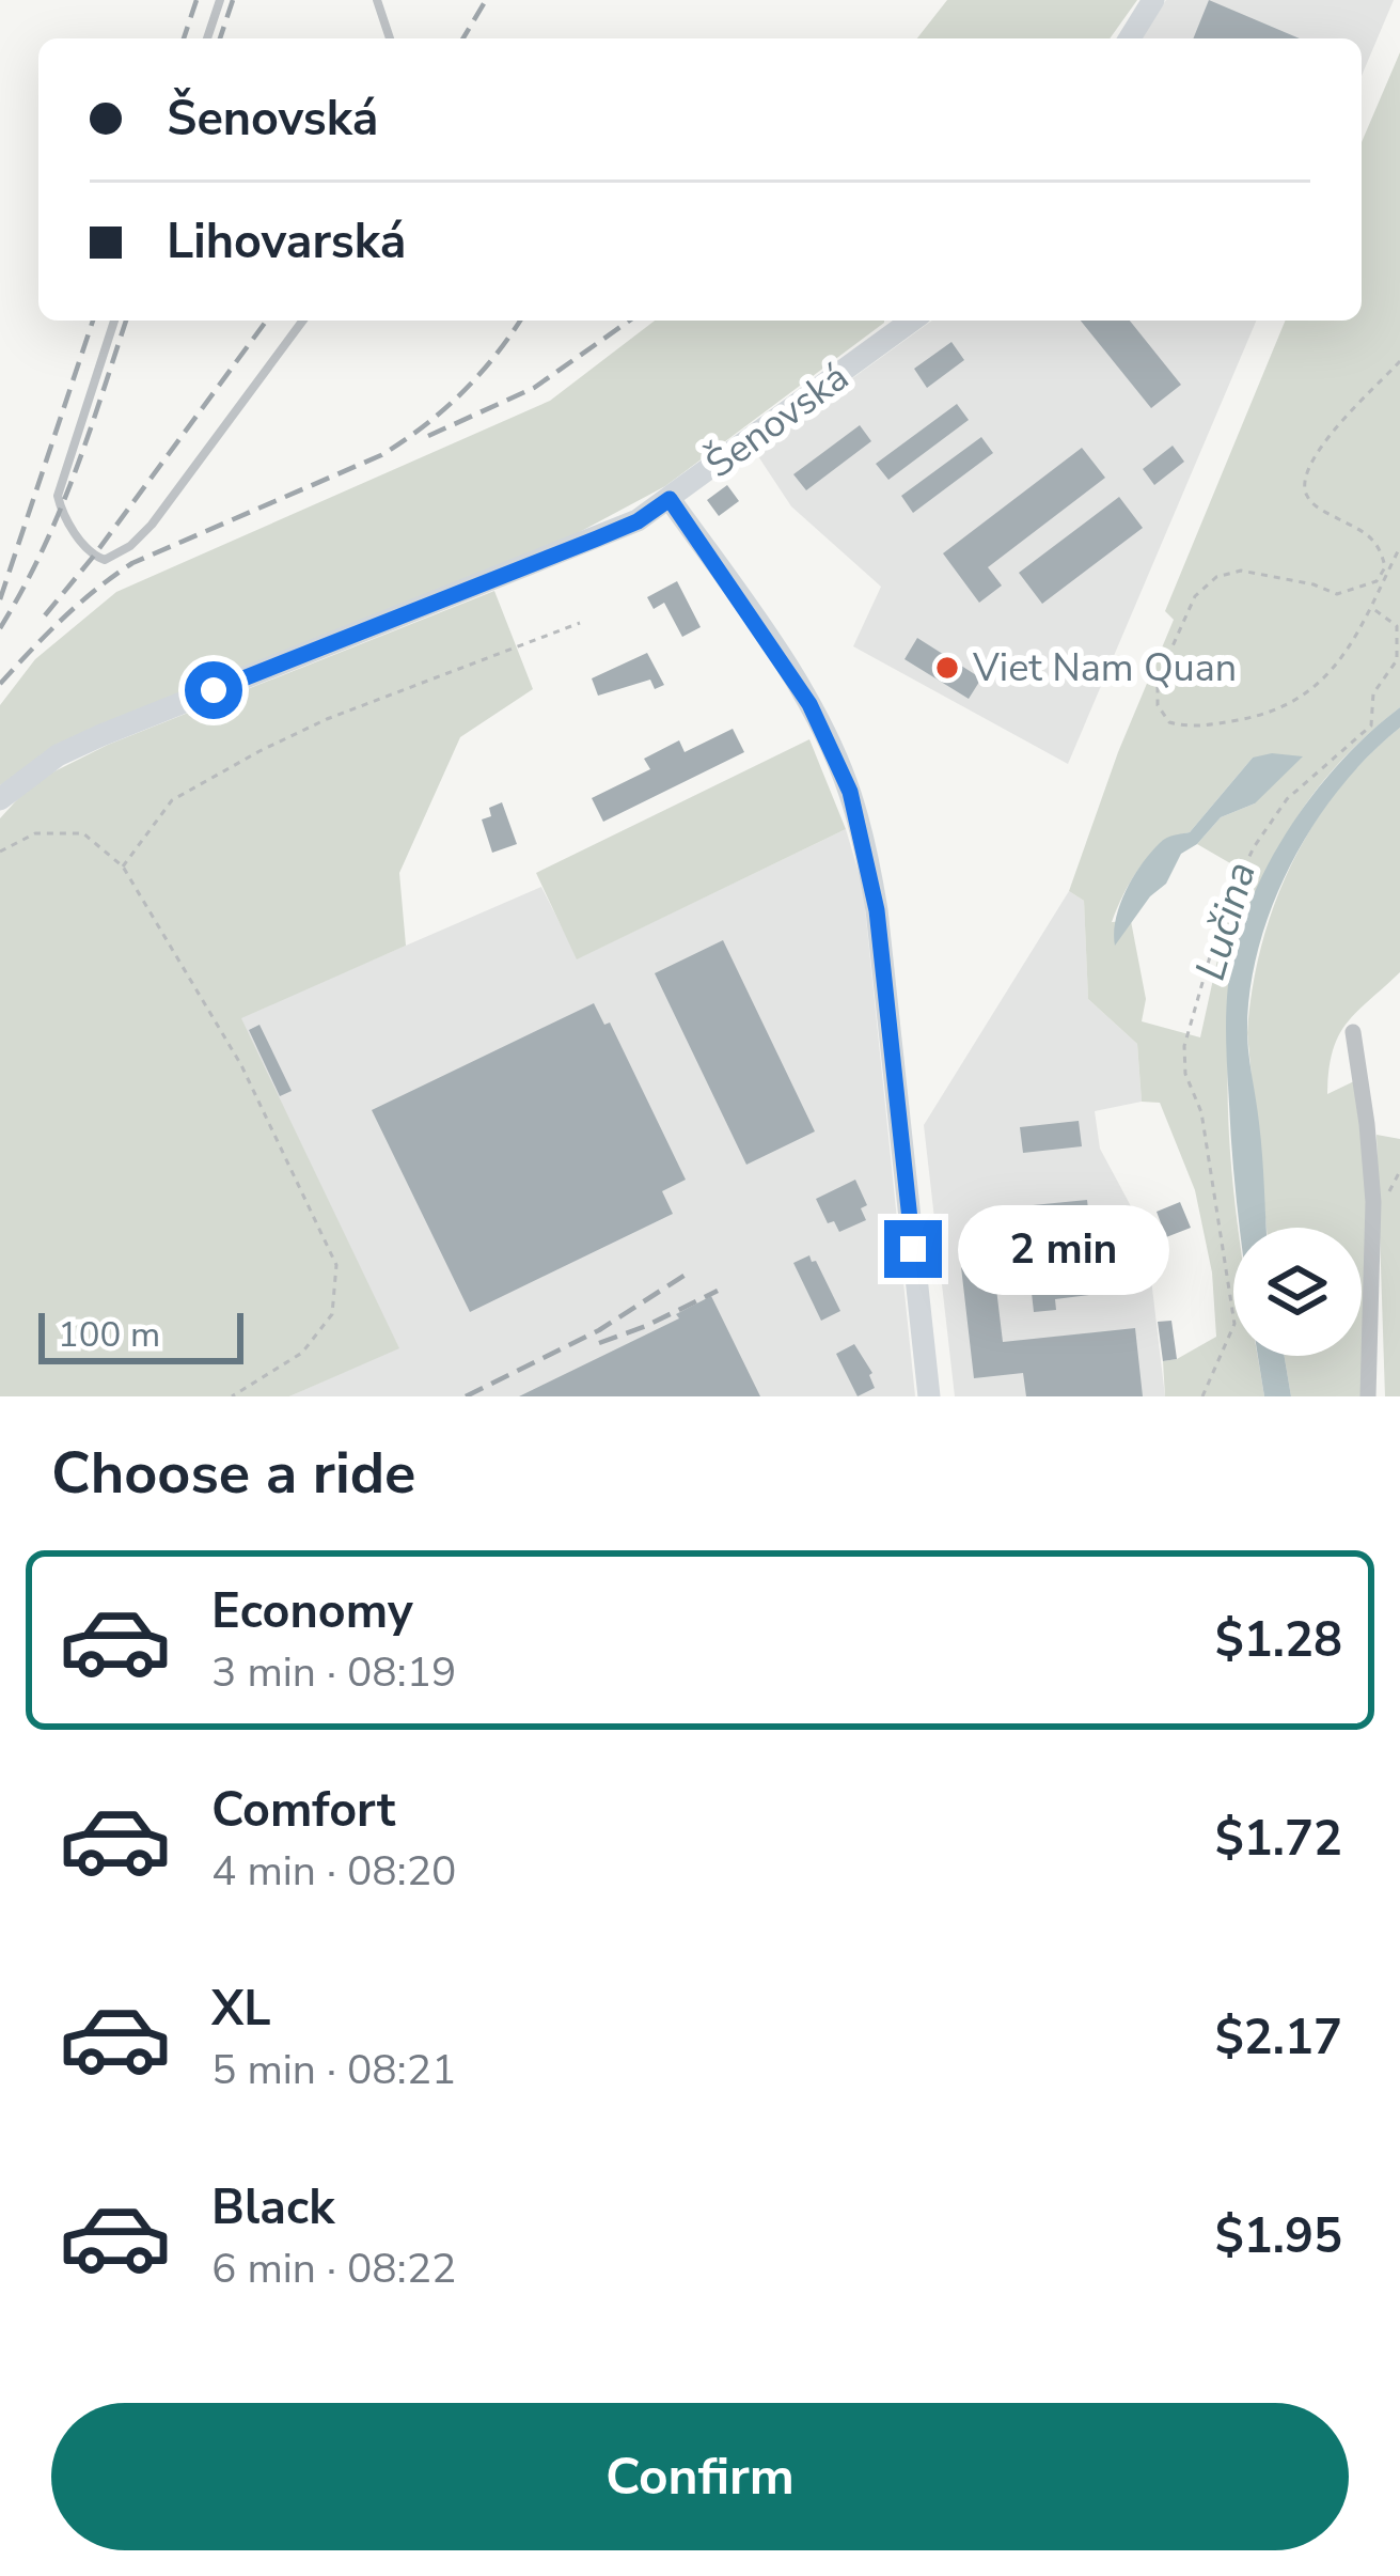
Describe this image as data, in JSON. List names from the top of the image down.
{
  "streets": {
    "street": ["Šenovská"]
  },
  "water": ["Lučina"],
  "places": ["Viet Nam Quan"],
  "scale_bar": "100 m",
  "page": {
    "banner": ["Šenovská", "Lihovarská"],
    "bubble": "2 min",
    "scale": "100 m",
    "heading": "Choose a ride",
    "list": [
      {
        "name": "Economy",
        "note": "3 min · 08:19",
        "value": "$1.28"
      },
      {
        "name": "Comfort",
        "note": "4 min · 08:20",
        "value": "$1.72"
      },
      {
        "name": "XL",
        "note": "5 min · 08:21",
        "value": "$2.17"
      },
      {
        "name": "Black",
        "note": "6 min · 08:22",
        "value": "$1.95"
      }
    ],
    "buttons": "Confirm"
  }
}
